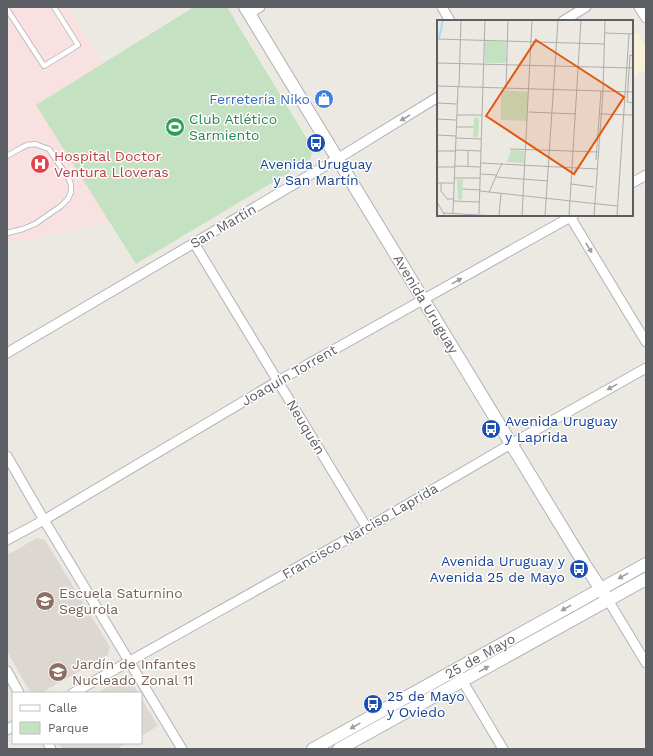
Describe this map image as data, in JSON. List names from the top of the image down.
{
  "streets": {
    "main road": ["Avenida Uruguay", "25 de Mayo"],
    "street": [
      "San Martín",
      "Joaquín Torrent",
      "Neuquén",
      "Francisco Narciso Laprida"
    ]
  },
  "crossings": [
    ["San Martín", "Avenida Uruguay"],
    ["San Martín", "Neuquén"],
    ["Avenida Uruguay", "Joaquín Torrent"],
    ["Avenida Uruguay", "Francisco Narciso Laprida"],
    ["Avenida Uruguay", "25 de Mayo"],
    ["Joaquín Torrent", "Neuquén"],
    ["Neuquén", "Francisco Narciso Laprida"]
  ],
  "places": {
    "shop": ["Ferretería Niko"],
    "sports": ["Club Atlético Sarmiento"],
    "bus stop": [
      "Avenida Uruguay y San Martín",
      "Avenida Uruguay y Laprida",
      "Avenida Uruguay y Avenida 25 de Mayo",
      "25 de Mayo y Oviedo"
    ],
    "hospital": ["Hospital Doctor Ventura Lloveras"],
    "school or university": ["Escuela Saturnino Segurola", "Jardín de Infantes Nucleado Zonal 11"]
  },
  "legend": ["Calle", "Parque"]
}
